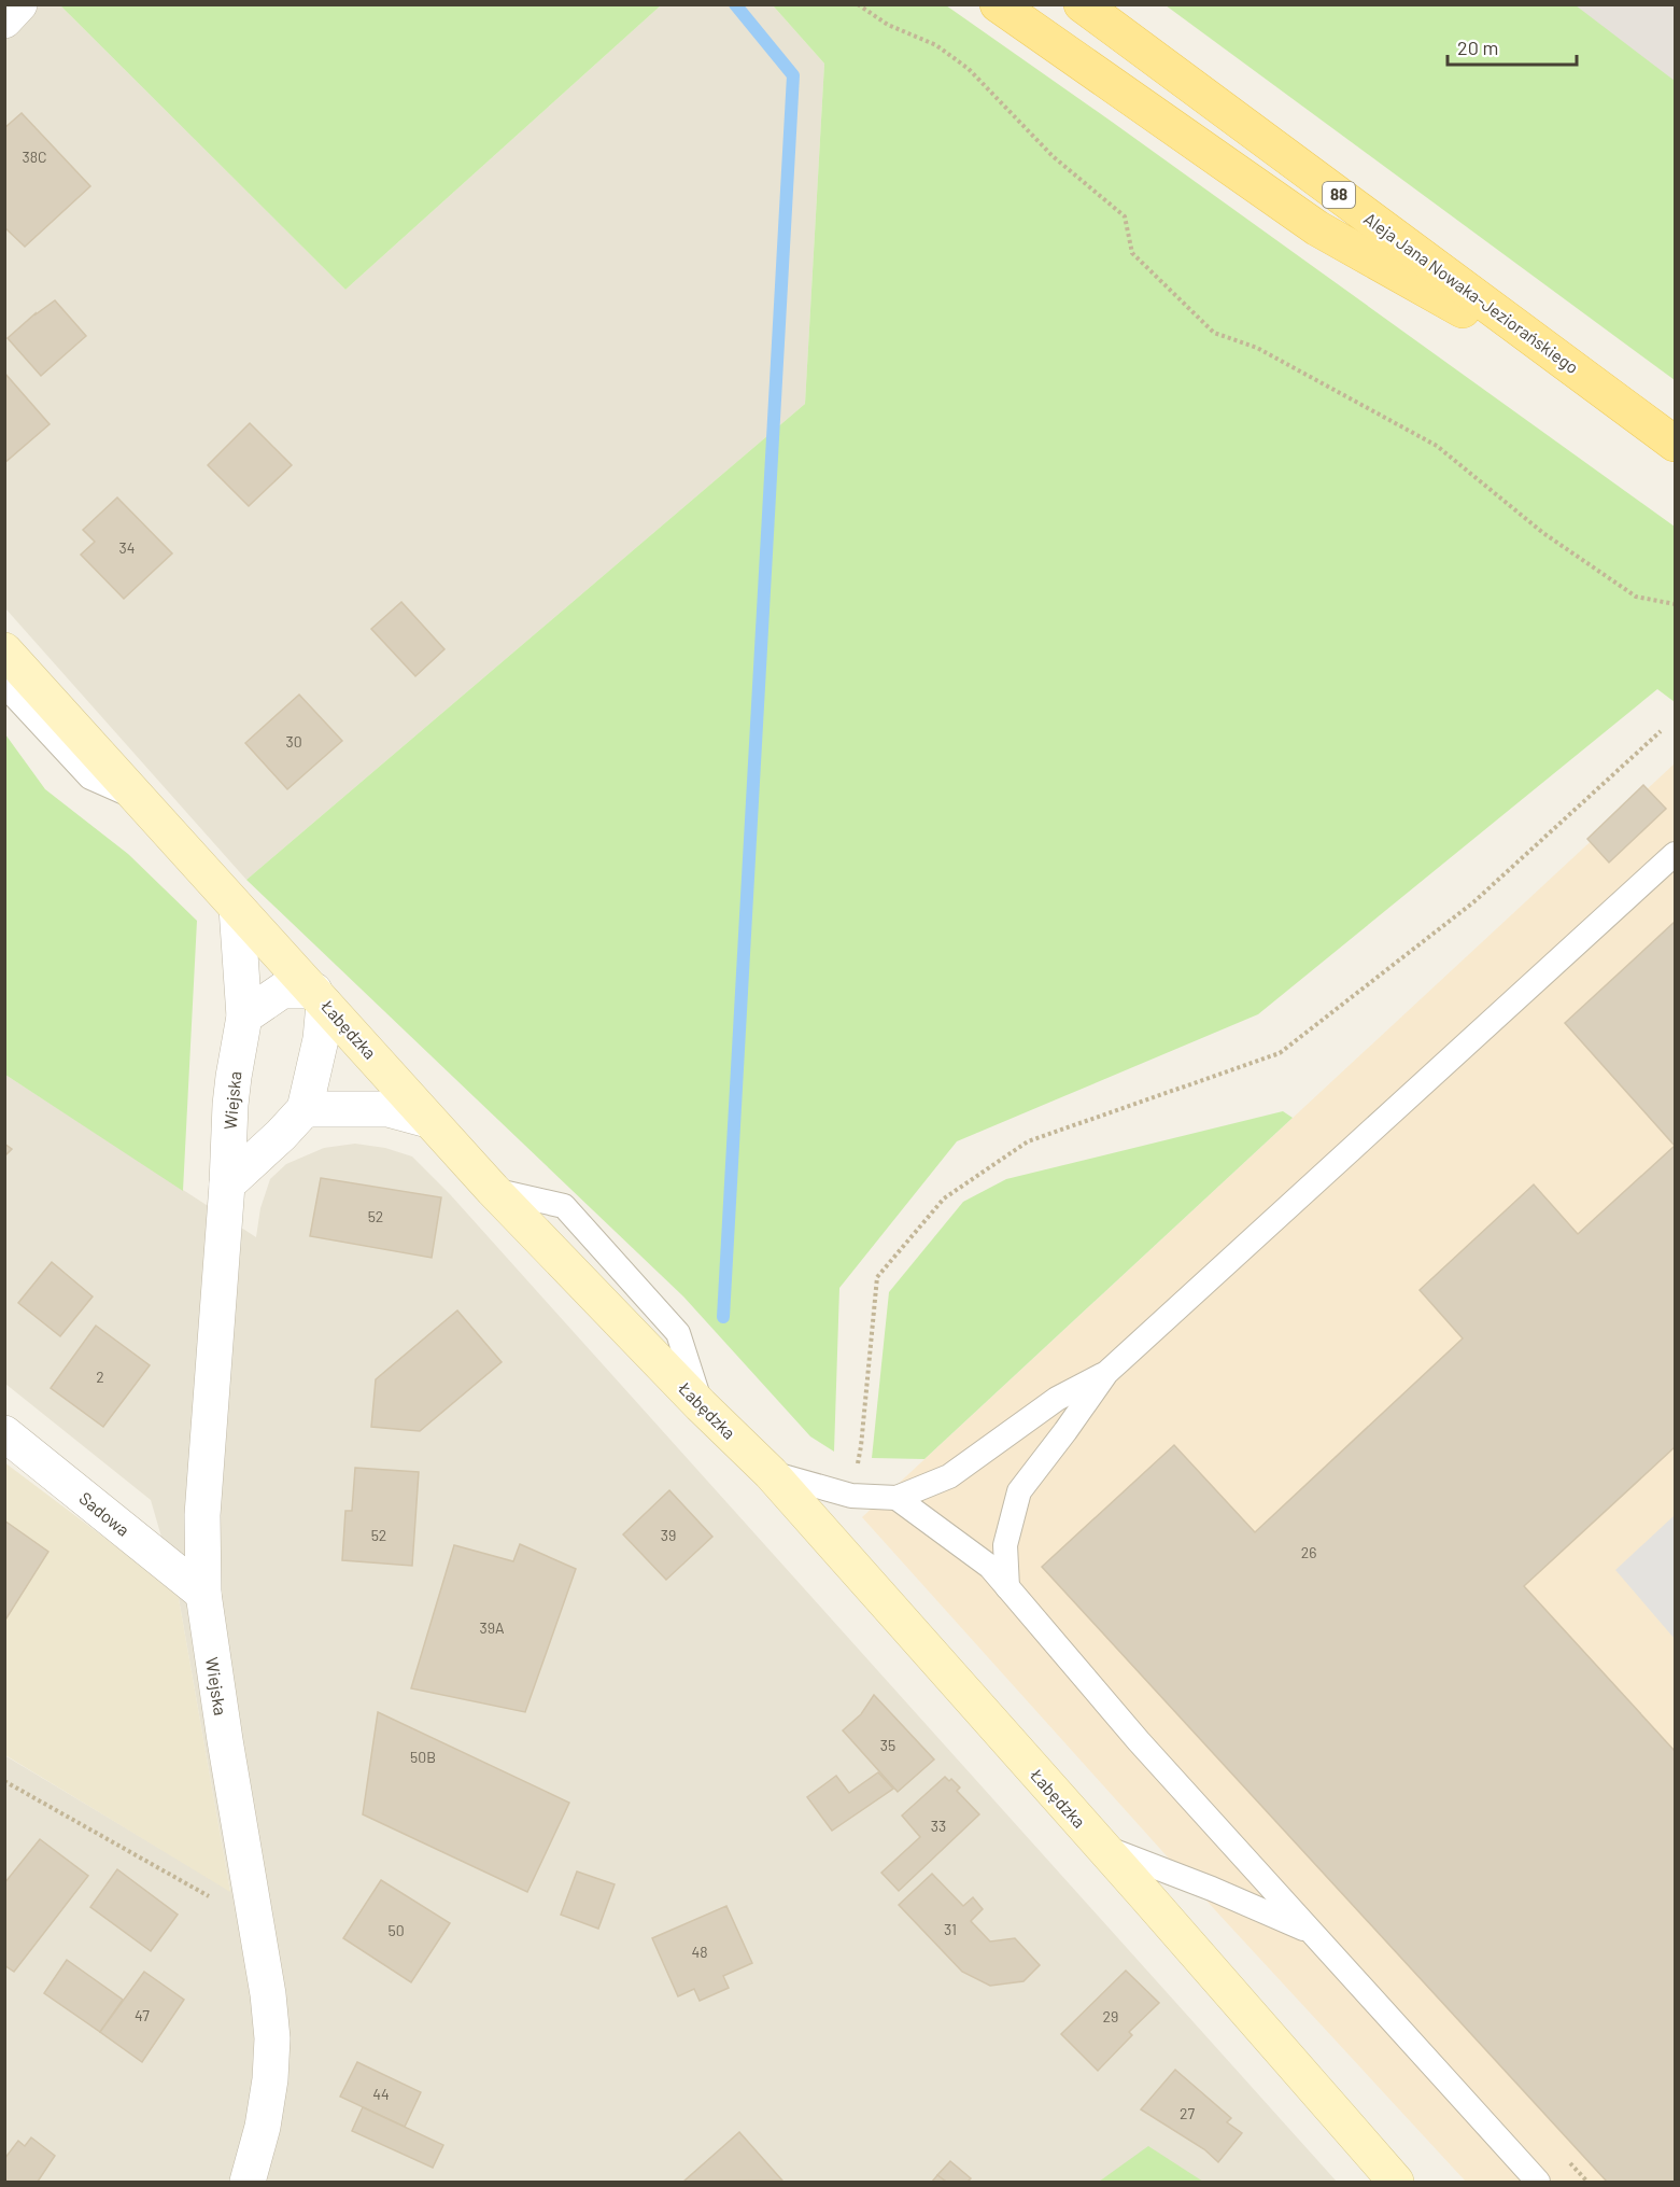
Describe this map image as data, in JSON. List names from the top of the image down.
{
  "streets": {
    "main road": ["88", "Aleja Jana Nowaka-Jeziorańskiego"],
    "street": ["Łabędzka", "Wiejska", "Sadowa"]
  },
  "crossings": [
    ["Łabędzka", "Wiejska"],
    ["Wiejska", "Sadowa"]
  ],
  "house_numbers": [
    "38C",
    "34",
    "30",
    "52",
    "2",
    "52",
    "39",
    "26",
    "39A",
    "35",
    "50B",
    "33",
    "31",
    "50",
    "48",
    "47",
    "29",
    "44",
    "27"
  ],
  "scale_bar": "20 m"
}
